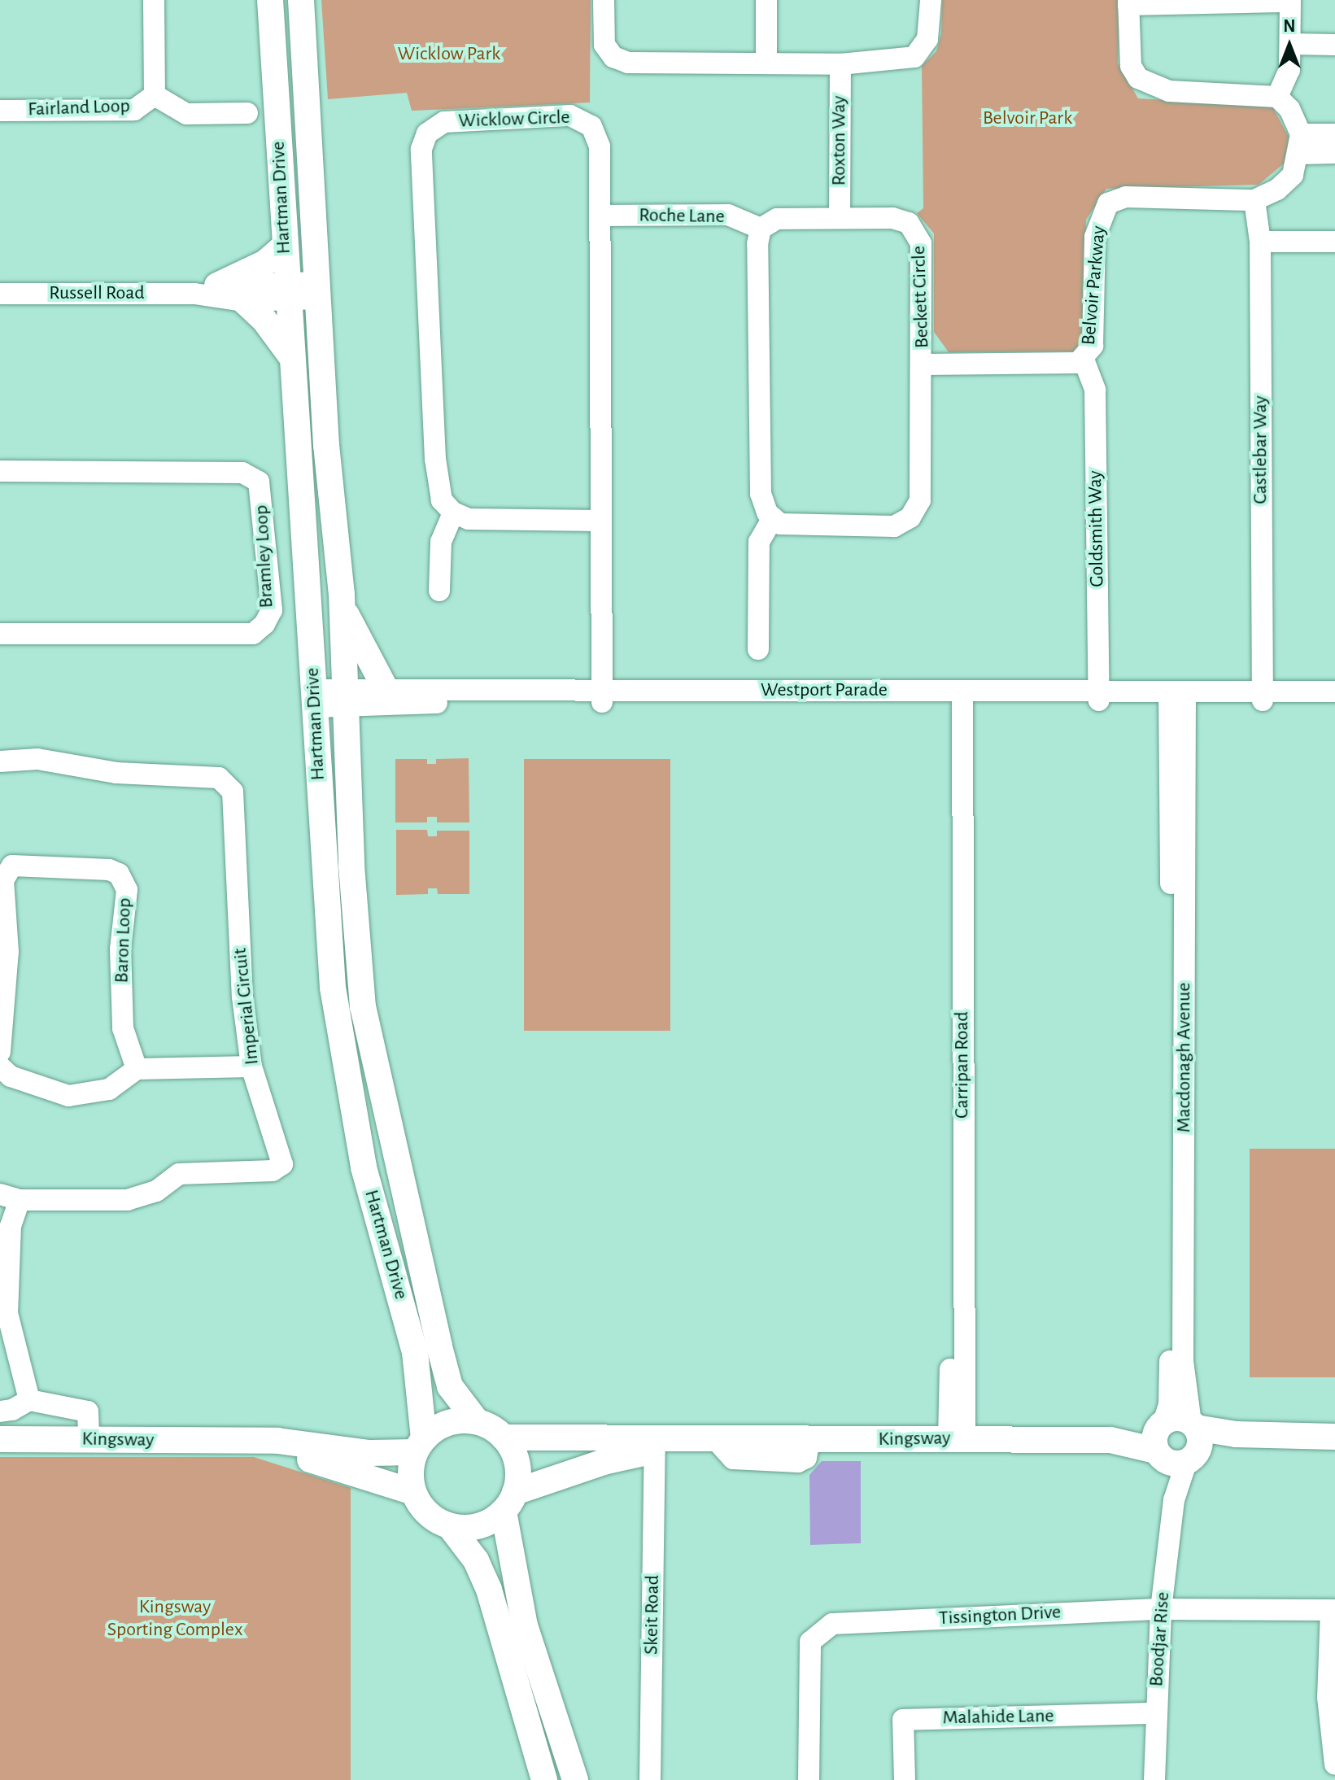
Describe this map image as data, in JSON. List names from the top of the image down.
{
  "streets": {
    "main road": ["Hartman Drive", "Kingsway"],
    "street": [
      "Fairland Loop",
      "Wicklow Circle",
      "Roxton Way",
      "Roche Lane",
      "Belvoir Parkway",
      "Russell Road",
      "Beckett Circle",
      "Castlebar Way",
      "Goldsmith Way",
      "Bramley Loop",
      "Westport Parade",
      "Baron Loop",
      "Imperial Circuit",
      "Macdonagh Avenue",
      "Carripan Road",
      "Skeit Road",
      "Tissington Drive",
      "Boodjar Rise",
      "Malahide Lane"
    ]
  },
  "crossings": [
    ["Wicklow Circle", "Roche Lane"],
    ["Wicklow Circle", "Westport Parade"],
    ["Roxton Way", "Beckett Circle"],
    ["Hartman Drive", "Russell Road"],
    ["Hartman Drive", "Westport Parade"],
    ["Hartman Drive", "Kingsway"],
    ["Roche Lane", "Beckett Circle"],
    ["Belvoir Parkway", "Beckett Circle"],
    ["Belvoir Parkway", "Castlebar Way"],
    ["Belvoir Parkway", "Goldsmith Way"],
    ["Castlebar Way", "Westport Parade"],
    ["Goldsmith Way", "Westport Parade"],
    ["Westport Parade", "Macdonagh Avenue"],
    ["Westport Parade", "Carripan Road"],
    ["Macdonagh Avenue", "Kingsway"],
    ["Macdonagh Avenue", "Boodjar Rise"],
    ["Carripan Road", "Kingsway"],
    ["Kingsway", "Skeit Road"],
    ["Kingsway", "Boodjar Rise"],
    ["Tissington Drive", "Boodjar Rise"],
    ["Boodjar Rise", "Malahide Lane"]
  ],
  "parks": ["Wicklow Park", "Belvoir Park", "Kingsway Sporting Complex"],
  "north": "top"
}
